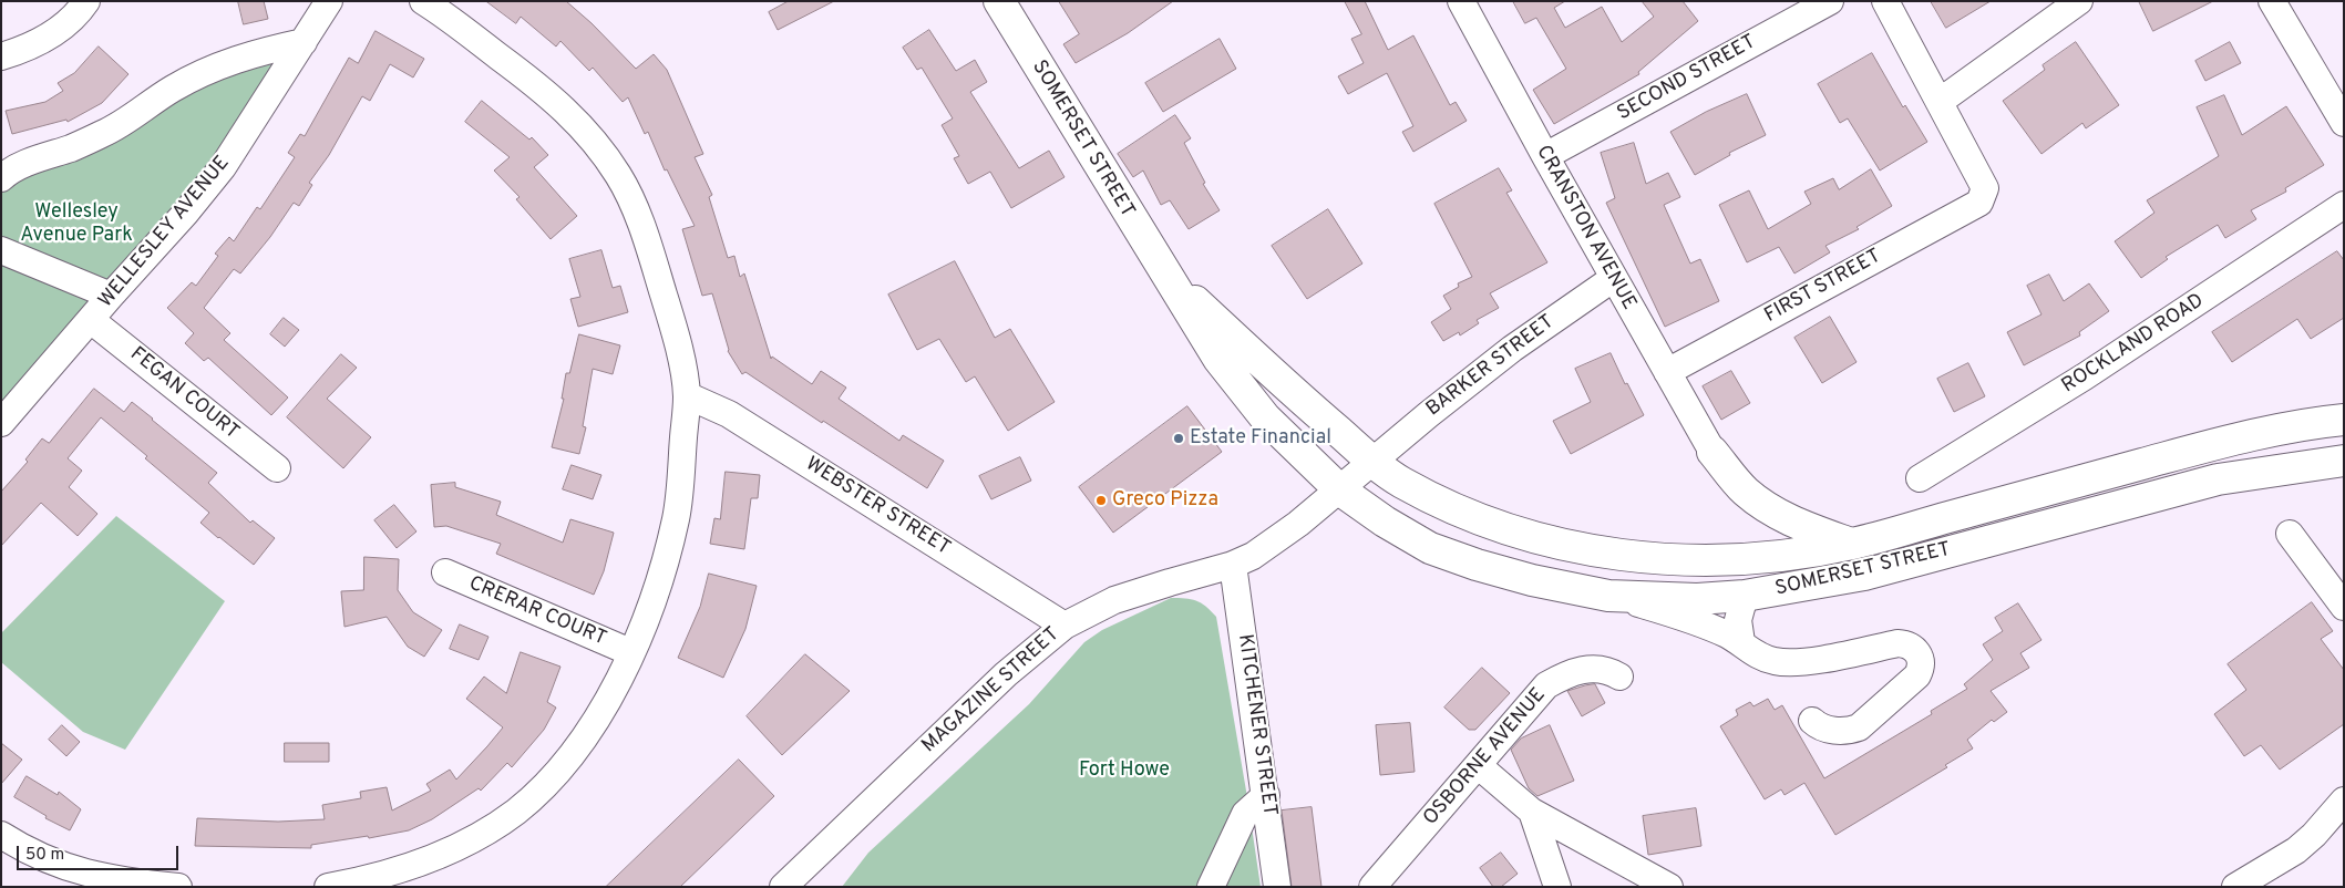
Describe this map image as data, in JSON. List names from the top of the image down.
{
  "streets": {
    "main road": ["SOMERSET STREET"],
    "street": [
      "SECOND STREET",
      "CRANSTON AVENUE",
      "WELLESLEY AVENUE",
      "FIRST STREET",
      "ROCKLAND ROAD",
      "BARKER STREET",
      "FEGAN COURT",
      "WEBSTER STREET",
      "CRERAR COURT",
      "MAGAZINE STREET",
      "KITCHENER STREET",
      "OSBORNE AVENUE"
    ]
  },
  "crossings": [
    ["SECOND STREET", "CRANSTON AVENUE"],
    ["SOMERSET STREET", "BARKER STREET"],
    ["SOMERSET STREET", "MAGAZINE STREET"],
    ["CRANSTON AVENUE", "FIRST STREET"],
    ["CRANSTON AVENUE", "BARKER STREET"],
    ["WELLESLEY AVENUE", "FEGAN COURT"],
    ["BARKER STREET", "MAGAZINE STREET"],
    ["WEBSTER STREET", "MAGAZINE STREET"],
    ["MAGAZINE STREET", "KITCHENER STREET"]
  ],
  "parks": ["Wellesley Avenue Park", "Fort Howe"],
  "places": ["Estate Financial", "Greco Pizza"],
  "scale_bar": "50 m"
}
